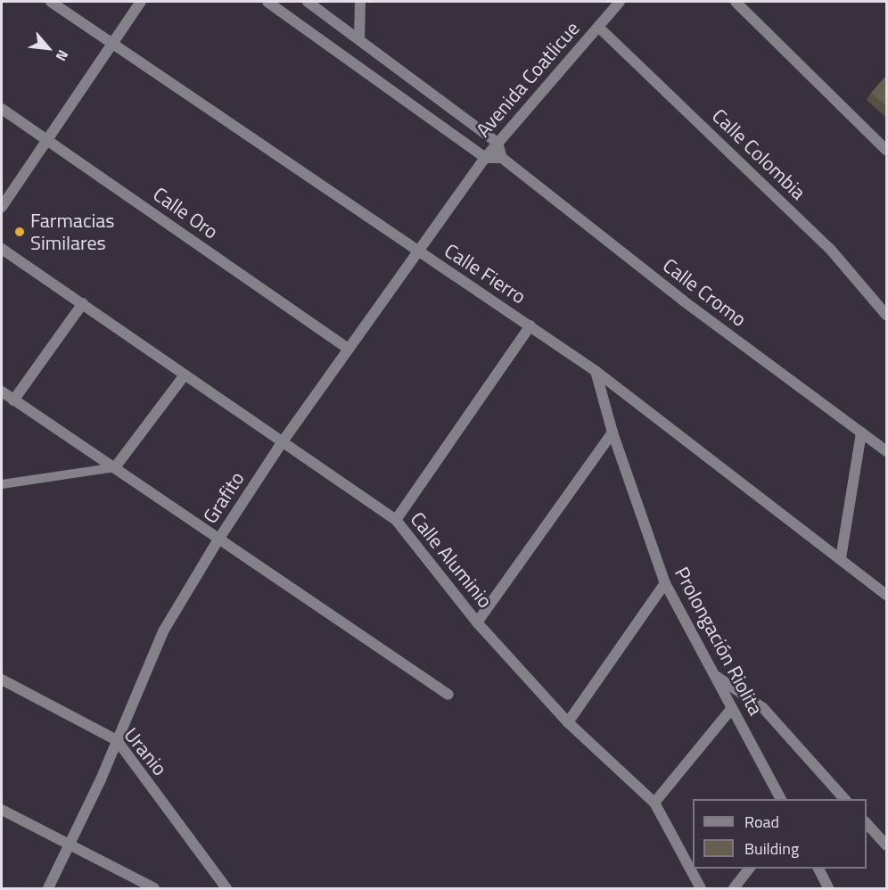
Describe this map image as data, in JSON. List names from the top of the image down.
{
  "streets": {
    "street": [
      "Avenida Coatlicue",
      "Calle Colombia",
      "Calle Oro",
      "Calle Fierro",
      "Calle Cromo",
      "Grafito",
      "Calle Aluminio",
      "Prolongación Riolita",
      "Uranio"
    ]
  },
  "crossings": [
    ["Avenida Coatlicue", "Calle Colombia"],
    ["Avenida Coatlicue", "Grafito"],
    ["Calle Oro", "Grafito"],
    ["Calle Fierro", "Grafito"],
    ["Calle Fierro", "Prolongación Riolita"],
    ["Grafito", "Calle Aluminio"],
    ["Grafito", "Uranio"]
  ],
  "places": ["Farmacias Similares"],
  "legend": ["Road", "Building"],
  "north": "bottom right"
}
